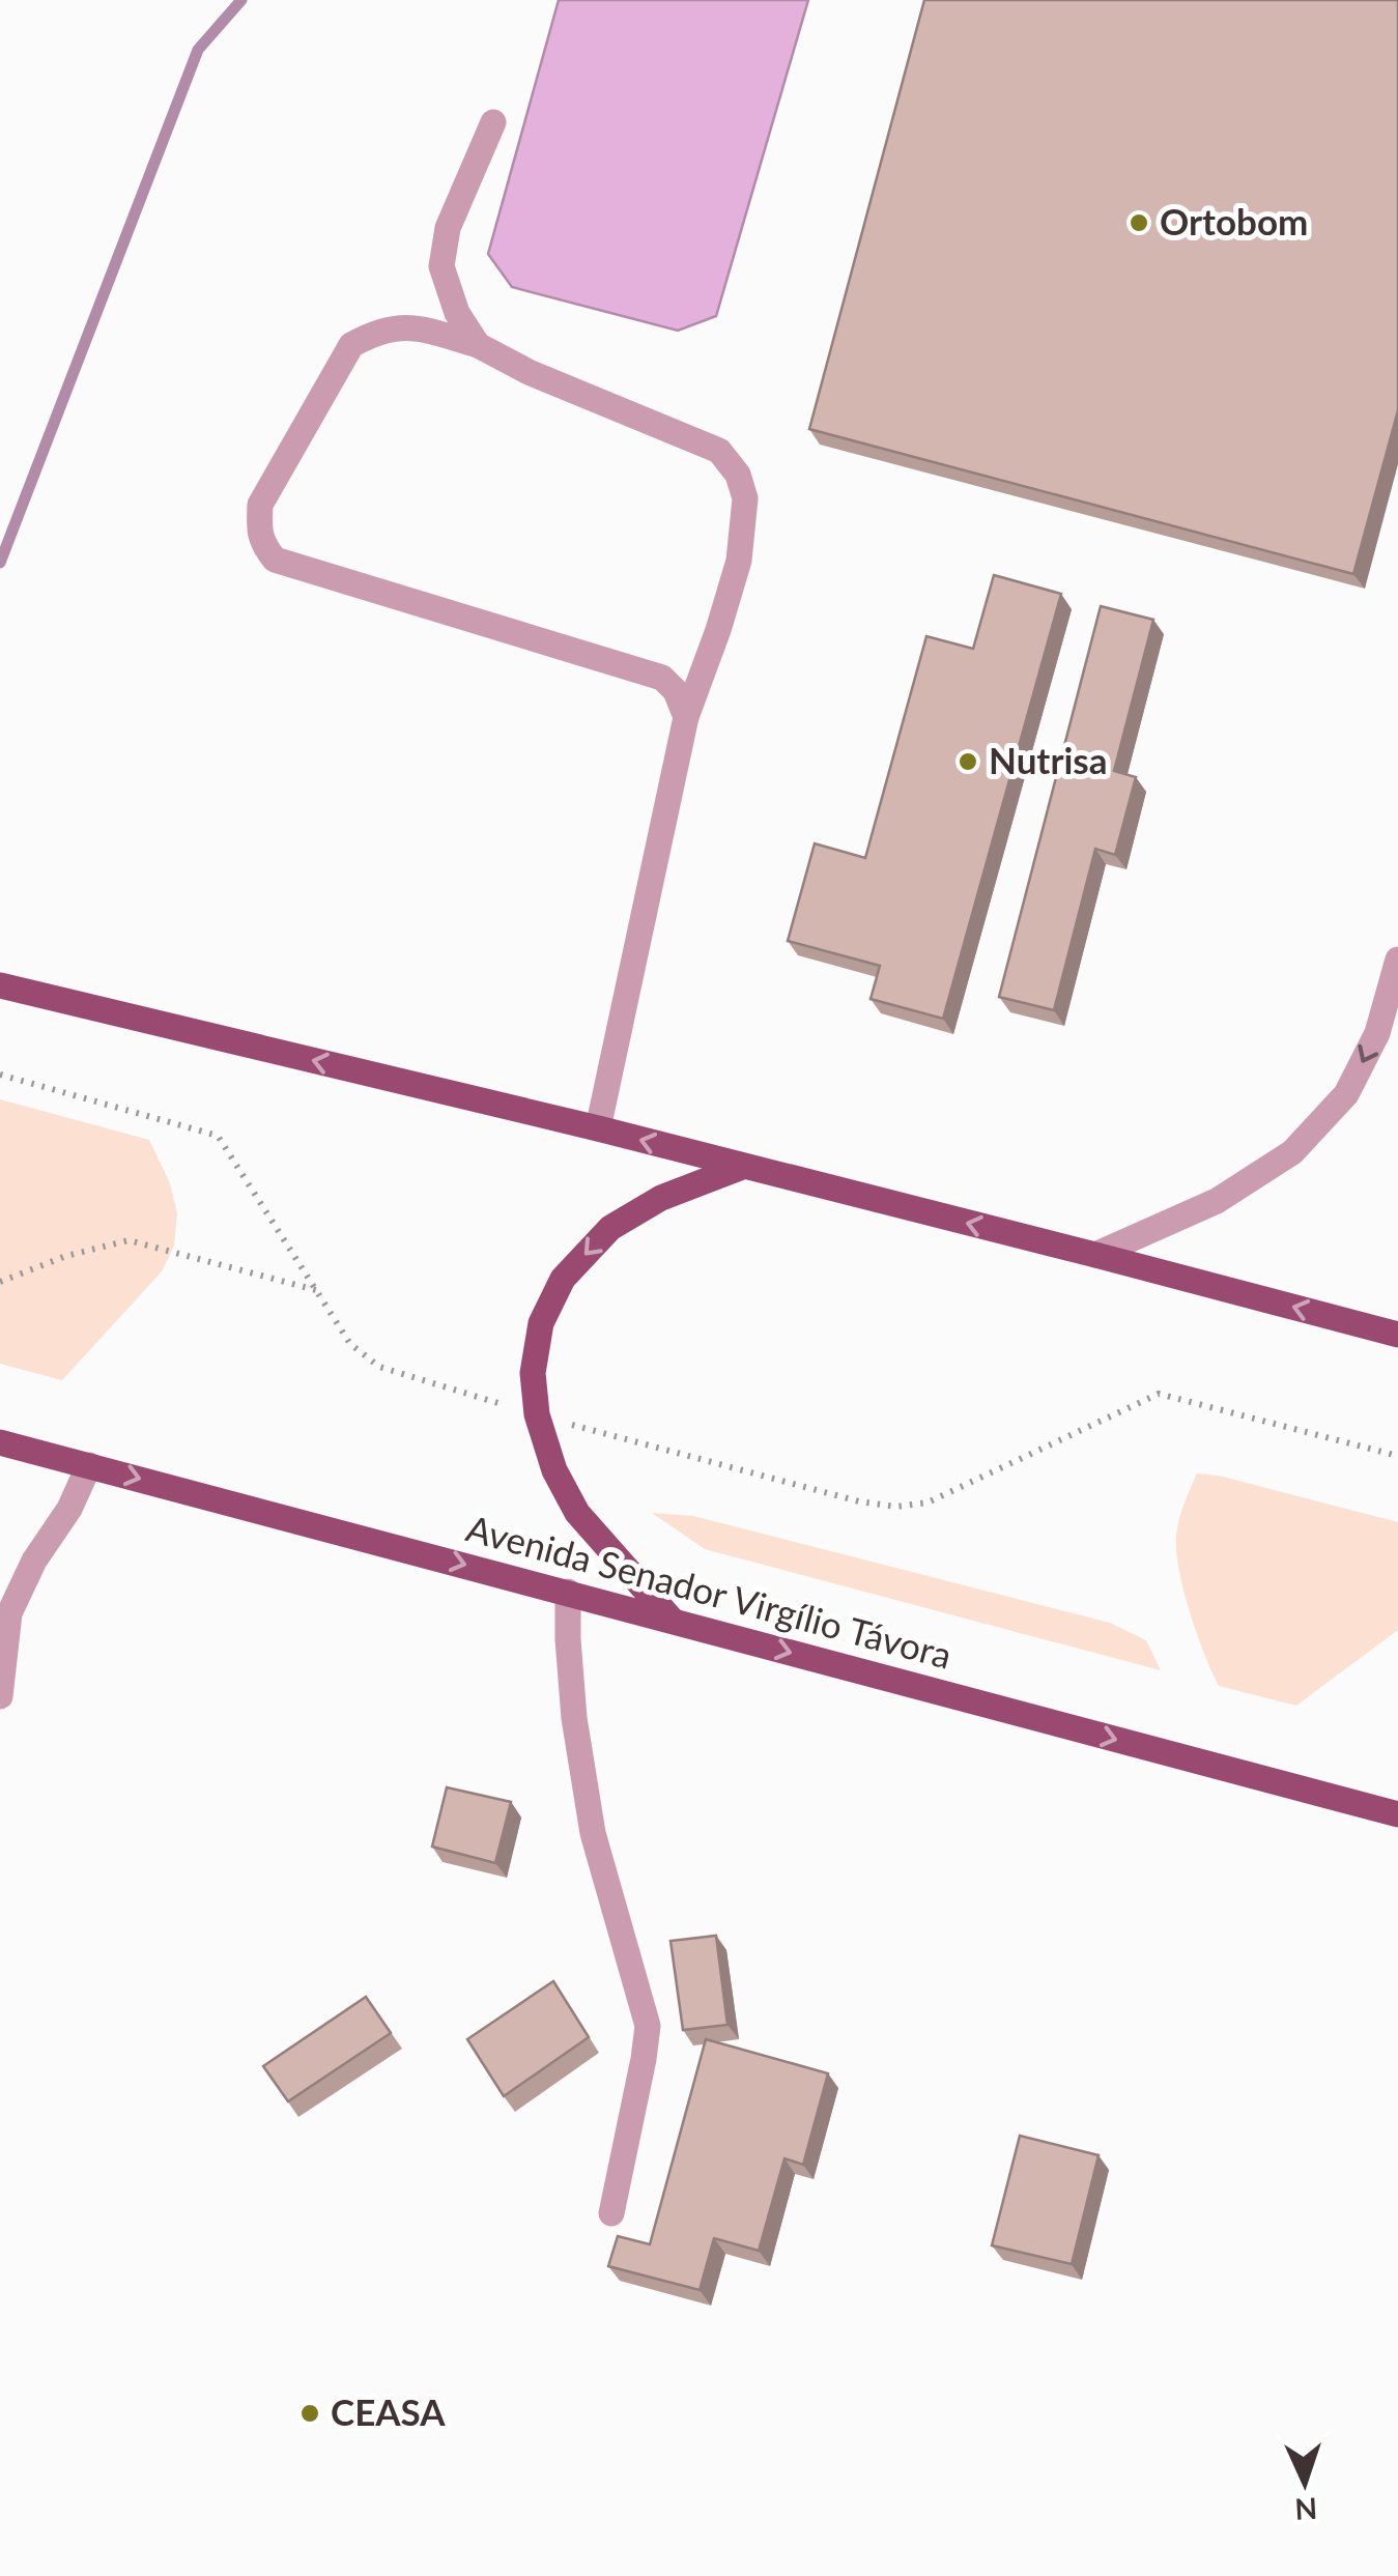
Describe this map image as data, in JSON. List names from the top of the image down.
{
  "streets": {
    "main road": ["Avenida Senador Virgílio Távora"]
  },
  "one_way": ["Avenida Senador Virgílio Távora"],
  "places": ["Ortobom", "Nutrisa", "CEASA"],
  "north": "bottom"
}
